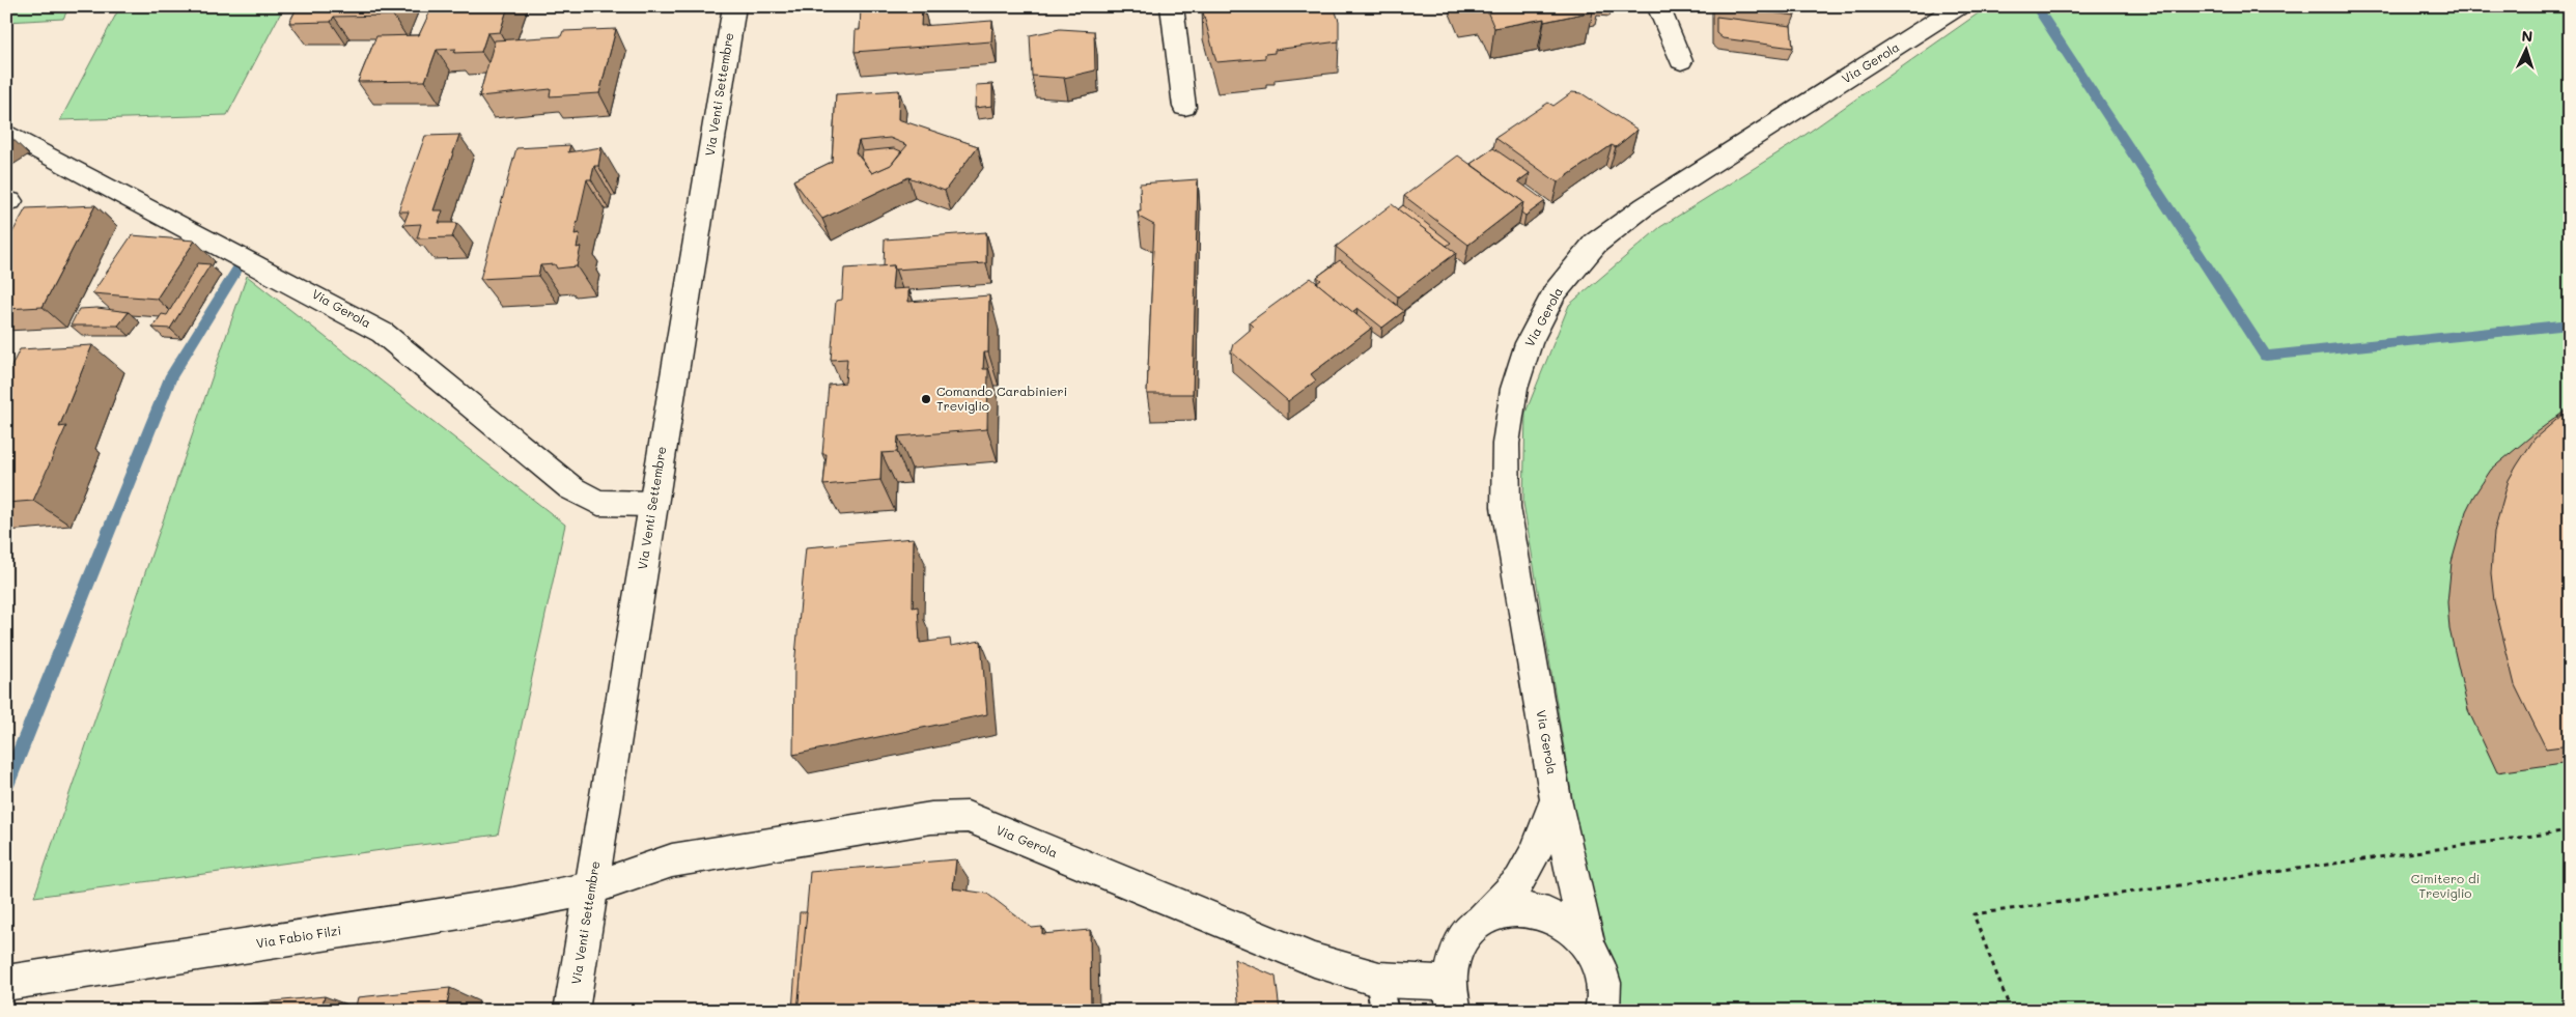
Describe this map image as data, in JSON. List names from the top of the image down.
{
  "streets": {
    "street": ["Via Gerola", "Via Venti Settembre", "Via Fabio Filzi"]
  },
  "crossings": [
    ["Via Gerola", "Via Venti Settembre"],
    ["Via Gerola", "Via Fabio Filzi"],
    ["Via Venti Settembre", "Via Fabio Filzi"]
  ],
  "parks": ["Cimitero di Treviglio"],
  "places": ["Comando Carabinieri Treviglio"],
  "north": "top"
}
